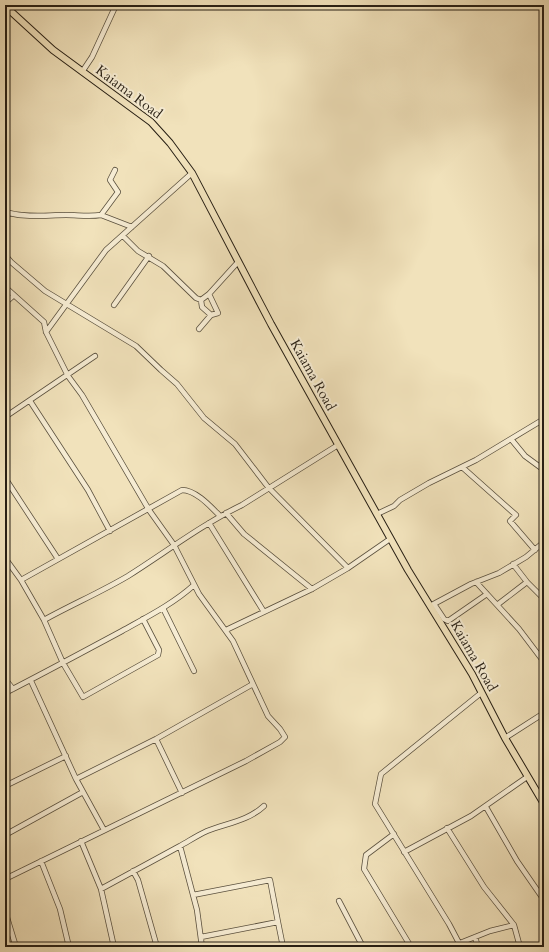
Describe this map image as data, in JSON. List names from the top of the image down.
{
  "streets": {
    "highway": ["Kaiama Road"]
  }
}
